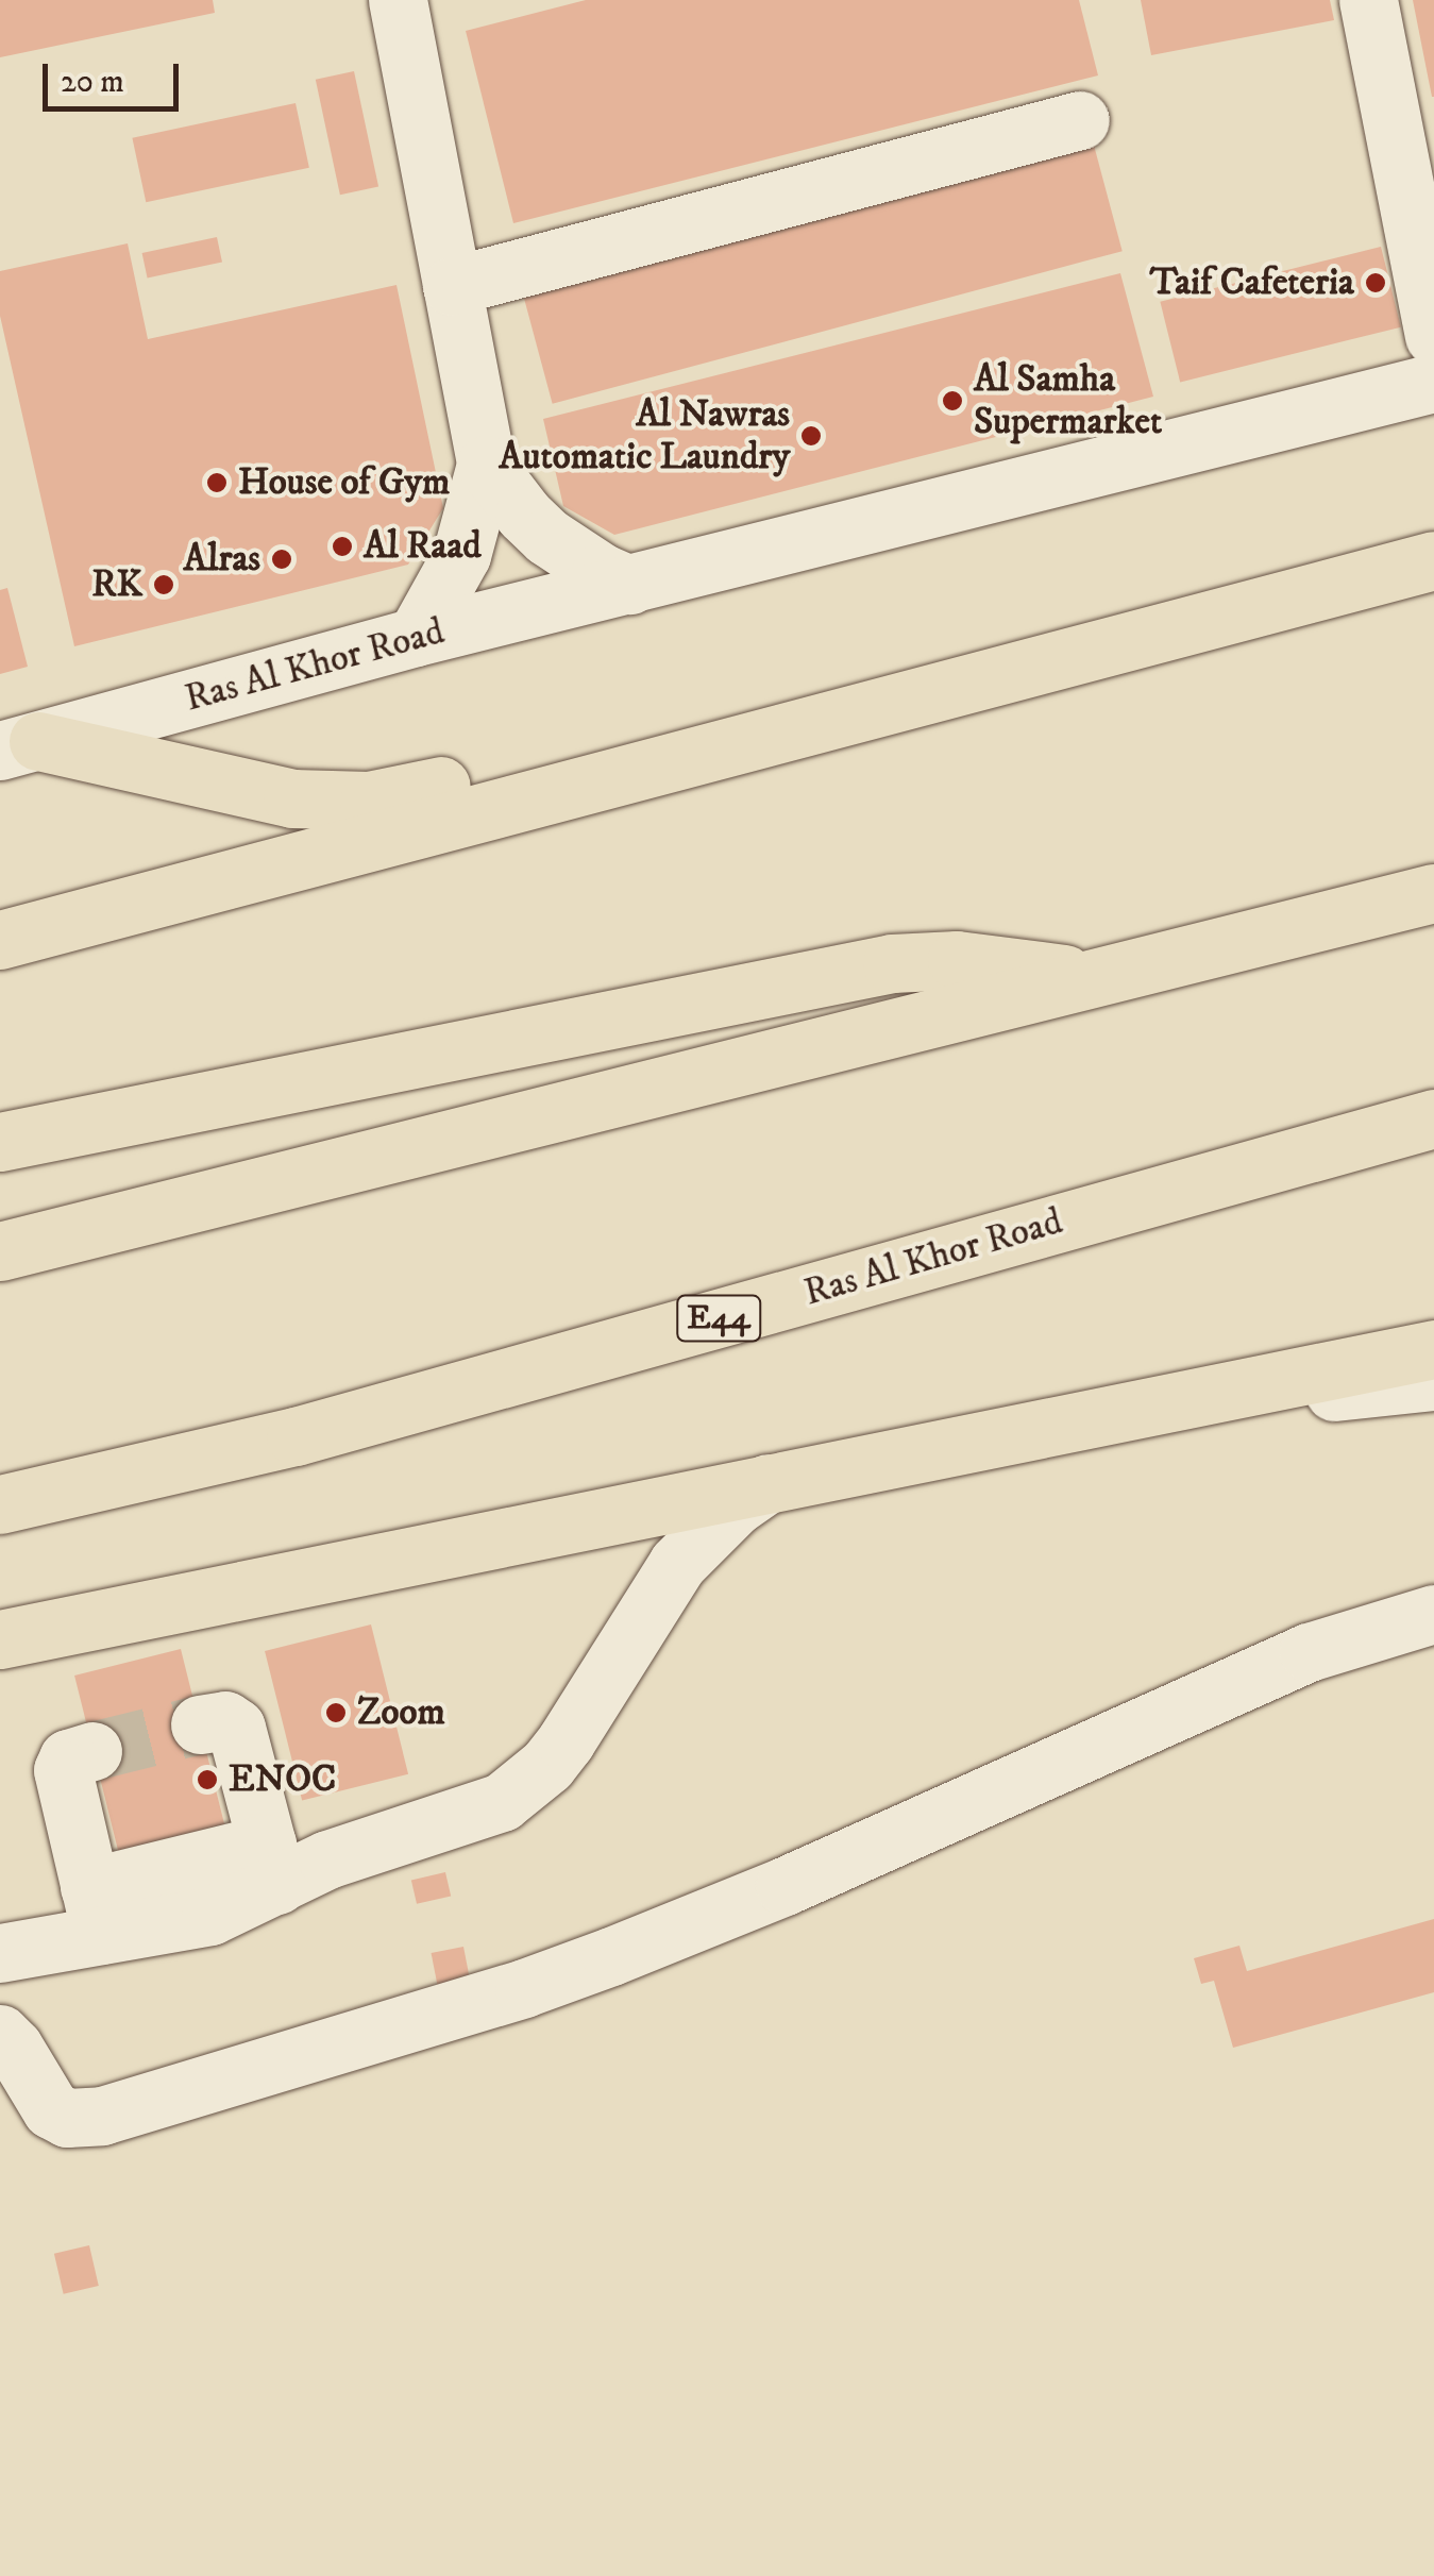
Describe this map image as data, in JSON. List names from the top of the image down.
{
  "streets": {
    "highway": ["Ras Al Khor Road", "E44"]
  },
  "places": [
    "Taif Cafeteria",
    "Al Samha Supermarket",
    "Al Nawras Automatic Laundry",
    "House of Gym",
    "Al Raad",
    "Alras",
    "RK",
    "Zoom",
    "ENOC"
  ],
  "scale_bar": "20 m"
}
